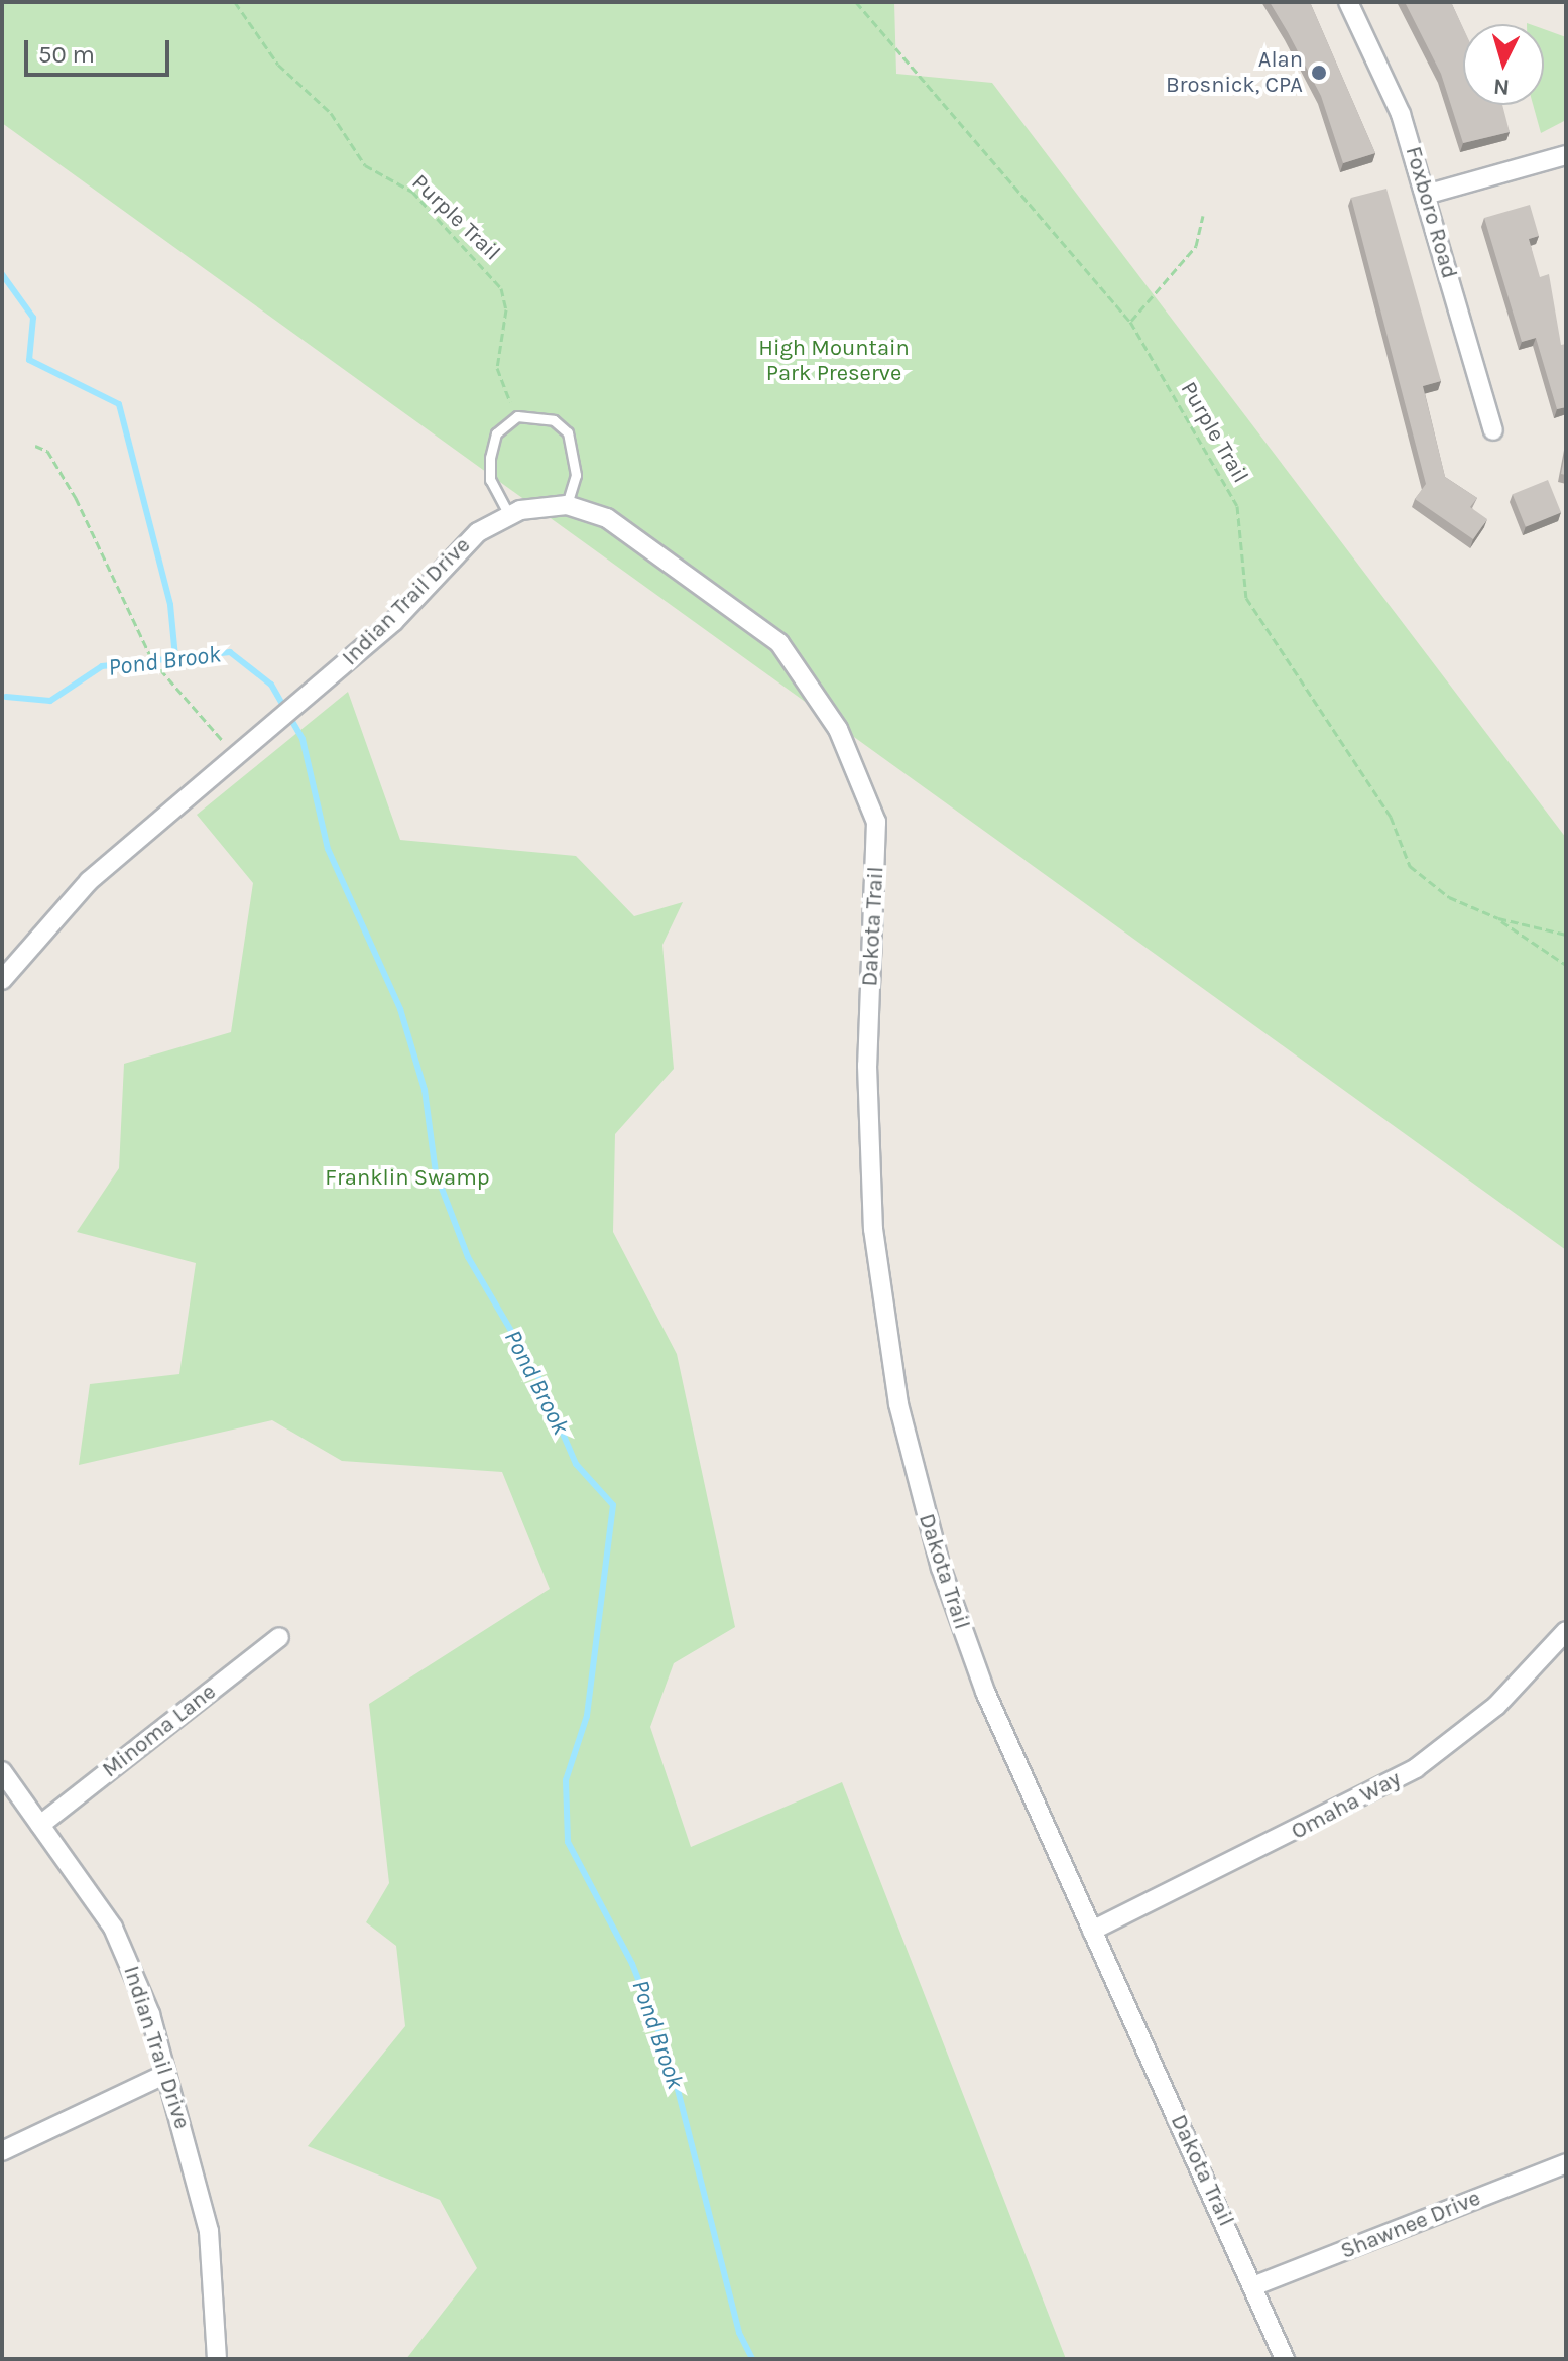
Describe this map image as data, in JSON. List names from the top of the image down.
{
  "streets": {
    "street": [
      "Foxboro Road",
      "Indian Trail Drive",
      "Dakota Trail",
      "Minoma Lane",
      "Omaha Way",
      "Shawnee Drive"
    ],
    "path": ["Purple Trail"]
  },
  "crossings": [
    ["Purple Trail", "Indian Trail Drive"],
    ["Indian Trail Drive", "Dakota Trail"],
    ["Indian Trail Drive", "Minoma Lane"],
    ["Dakota Trail", "Omaha Way"],
    ["Dakota Trail", "Shawnee Drive"]
  ],
  "water": ["Pond Brook"],
  "parks": ["High Mountain Park Preserve", "Franklin Swamp"],
  "places": ["Alan Brosnick, CPA"],
  "scale_bar": "50 m",
  "north": "bottom"
}
